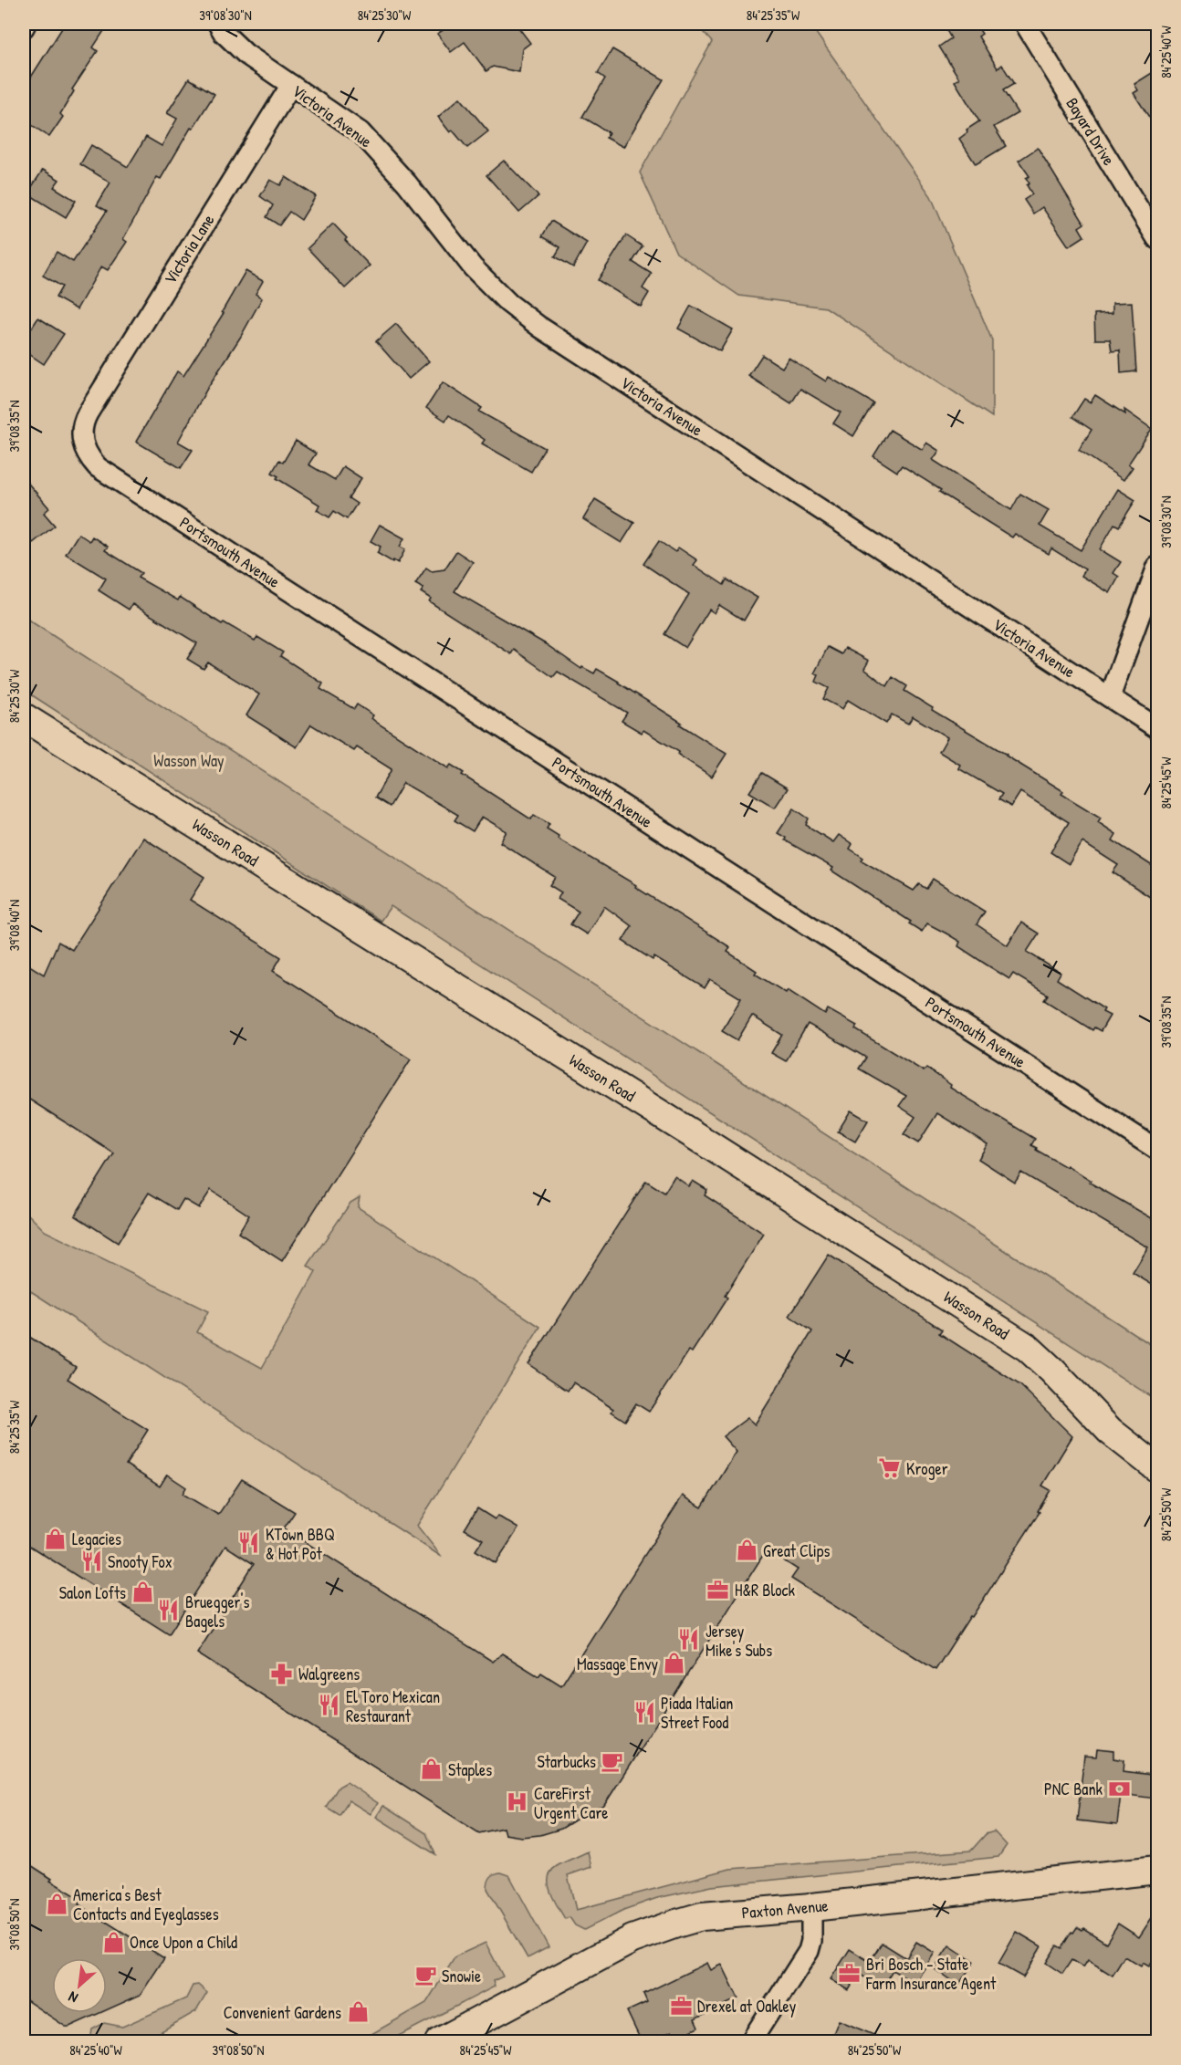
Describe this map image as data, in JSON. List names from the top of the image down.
{
  "streets": {
    "street": [
      "Victoria Avenue",
      "Bayard Drive",
      "Victoria Lane",
      "Portsmouth Avenue",
      "Wasson Road",
      "Paxton Avenue"
    ]
  },
  "crossings": [
    ["Victoria Avenue", "Victoria Lane"],
    ["Victoria Lane", "Portsmouth Avenue"]
  ],
  "parks": ["Wasson Way"],
  "places": {
    "supermarket": ["Kroger"],
    "shop": [
      "Legacies",
      "Great Clips",
      "Salon Lofts",
      "Massage Envy",
      "Staples",
      "America's Best Contacts and Eyeglasses",
      "Once Upon a Child",
      "Convenient Gardens"
    ],
    "restaurant": [
      "KTown BBQ & Hot Pot",
      "Snooty Fox",
      "Bruegger's Bagels",
      "Jersey Mike's Subs",
      "El Toro Mexican Restaurant",
      "Piada Italian Street Food"
    ],
    "office": ["H&R Block", "Bri Bosch - State Farm Insurance Agent", "Drexel at Oakley"],
    "pharmacy": ["Walgreens"],
    "cafe": ["Starbucks", "Snowie"],
    "bank": ["PNC Bank"],
    "hospital": ["CareFirst Urgent Care"]
  },
  "north": "bottom left",
  "coordinates": [
    "39°08'30\"N",
    "84°25'30\"W",
    "84°25'35\"W",
    "84°25'40\"W",
    "39°08'35\"N",
    "84°25'45\"W",
    "39°08'40\"N",
    "84°25'50\"W",
    "39°08'50\"N"
  ]
}
